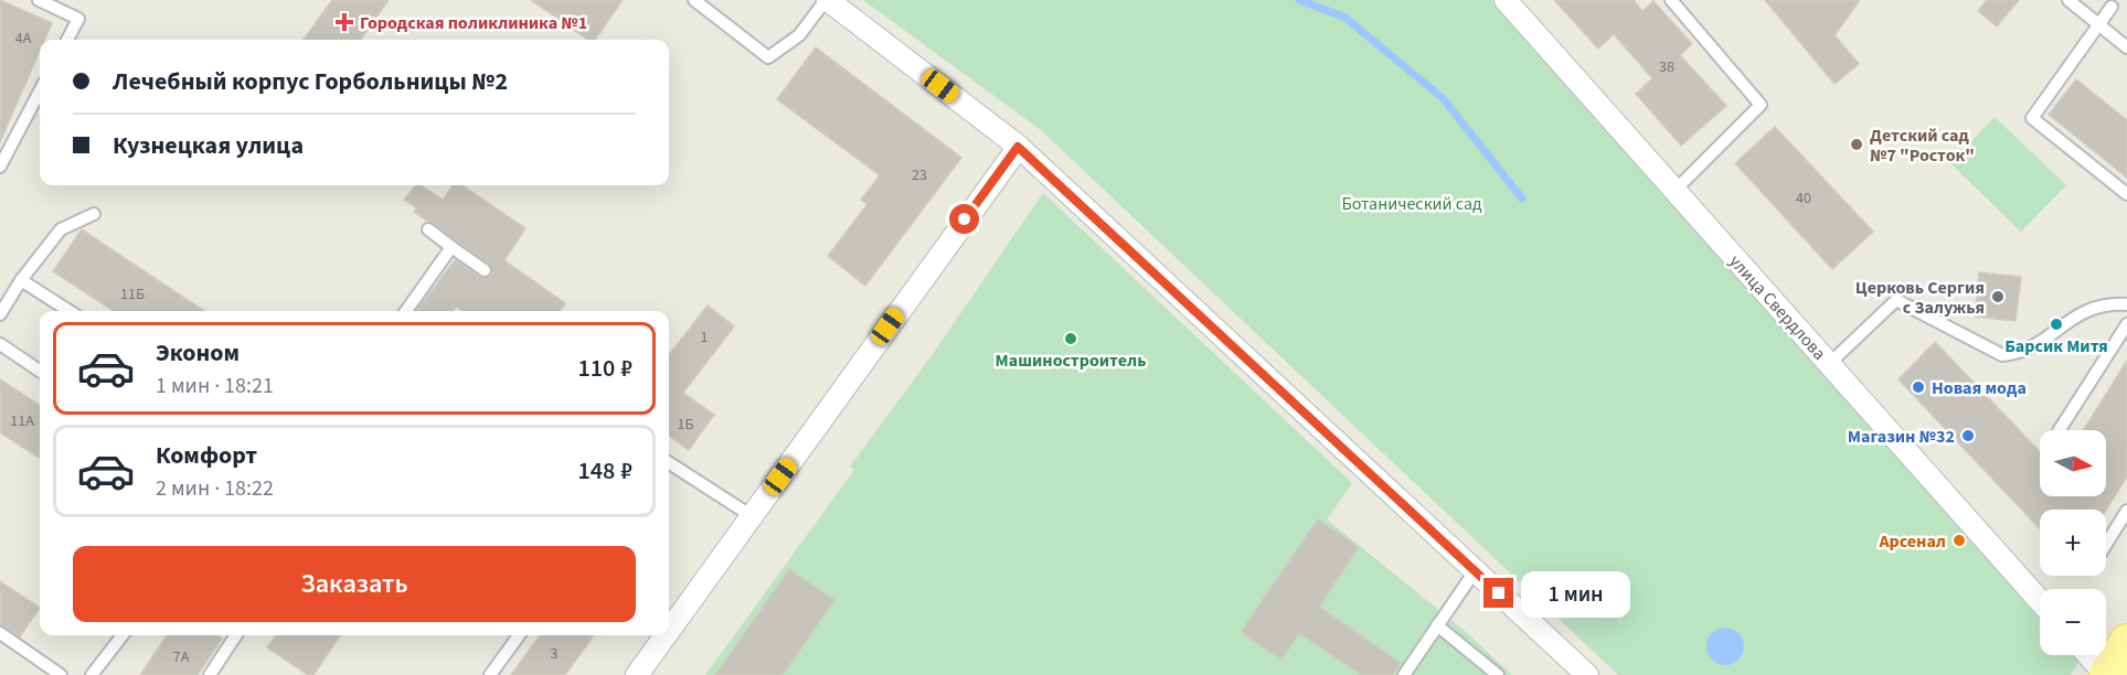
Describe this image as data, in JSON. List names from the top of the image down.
{
  "streets": {
    "street": ["улица Свердлова"]
  },
  "parks": ["Ботанический сад"],
  "places": {
    "health": ["Городская поликлиника №1"],
    "other": [
      "Детский сад №7 \"Росток\"",
      "Церковь Сергия с Залужья",
      "Барсик Митя",
      "Машиностроитель",
      "Новая мода",
      "Магазин №32",
      "Арсенал"
    ]
  },
  "house_numbers": [
    "4А",
    "38",
    "23",
    "40",
    "11Б",
    "1",
    "11А",
    "1Б",
    "3",
    "7А"
  ],
  "north": "right",
  "page": {
    "banner": ["Лечебный корпус Горбольницы №2", "Кузнецкая улица"],
    "list": [
      {
        "name": "Эконом",
        "note": "1 мин · 18:21",
        "value": "110 ₽"
      },
      {
        "name": "Комфорт",
        "note": "2 мин · 18:22",
        "value": "148 ₽"
      }
    ],
    "map_buttons": ["+", "−"],
    "buttons": "Заказать",
    "bubble": "1 мин"
  }
}
